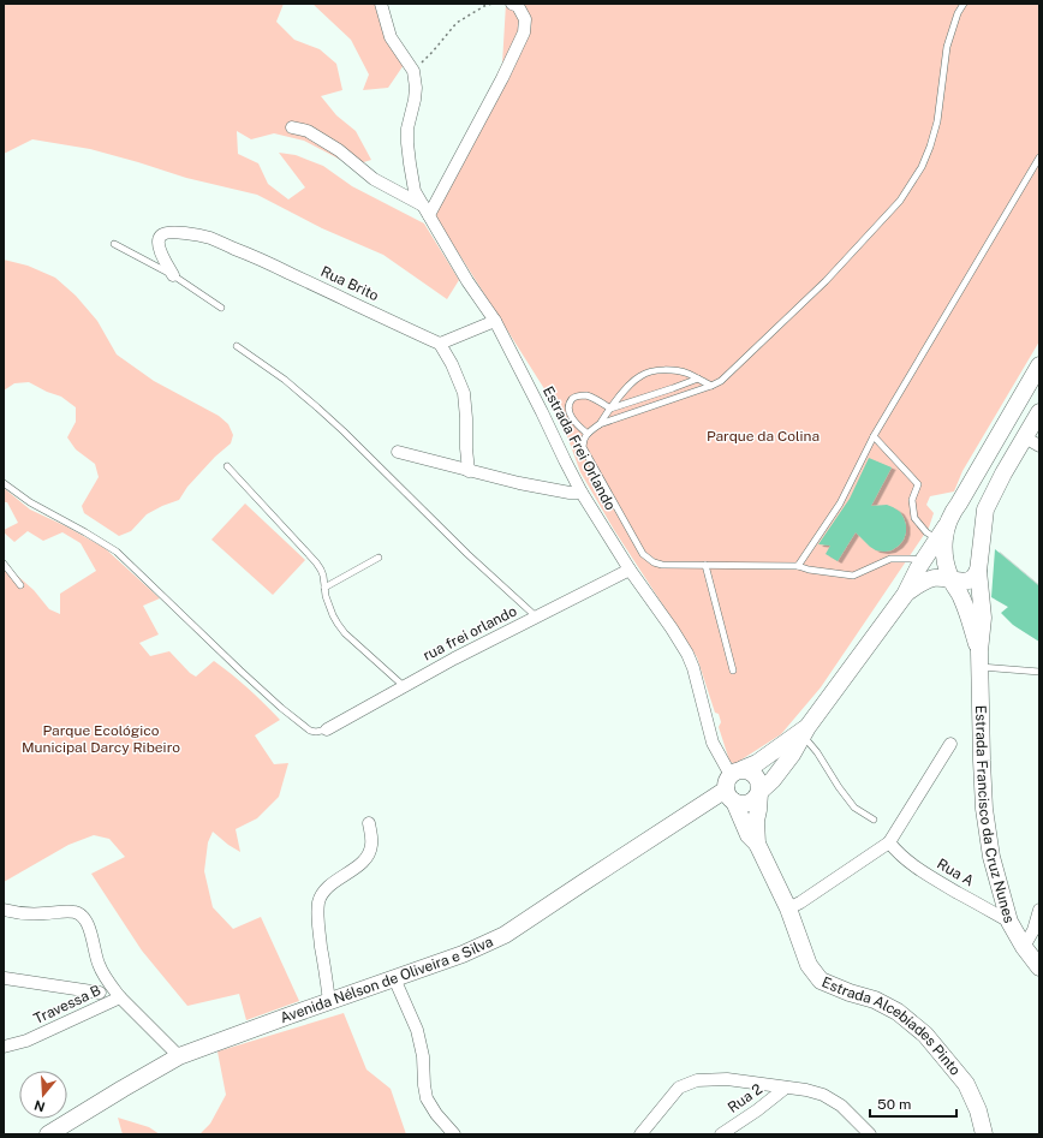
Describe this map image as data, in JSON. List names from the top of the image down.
{
  "streets": {
    "street": [
      "Rua Brito",
      "Estrada Frei Orlando",
      "rua frei orlando",
      "Estrada Francisco da Cruz Nunes",
      "Rua A",
      "Avenida Nélson de Oliveira e Silva",
      "Travessa B",
      "Estrada Alcebíades Pinto",
      "Rua 2"
    ]
  },
  "crossings": [
    ["Estrada Frei Orlando", "rua frei orlando"],
    ["Estrada Frei Orlando", "Avenida Nélson de Oliveira e Silva"],
    ["Estrada Frei Orlando", "Estrada Alcebíades Pinto"],
    ["Estrada Francisco da Cruz Nunes", "Rua A"],
    ["Estrada Francisco da Cruz Nunes", "Avenida Nélson de Oliveira e Silva"],
    ["Avenida Nélson de Oliveira e Silva", "Travessa B"],
    ["Avenida Nélson de Oliveira e Silva", "Estrada Alcebíades Pinto"]
  ],
  "parks": ["Parque da Colina", "Parque Ecológico Municipal Darcy Ribeiro"],
  "scale_bar": "50 m",
  "north": "bottom"
}
